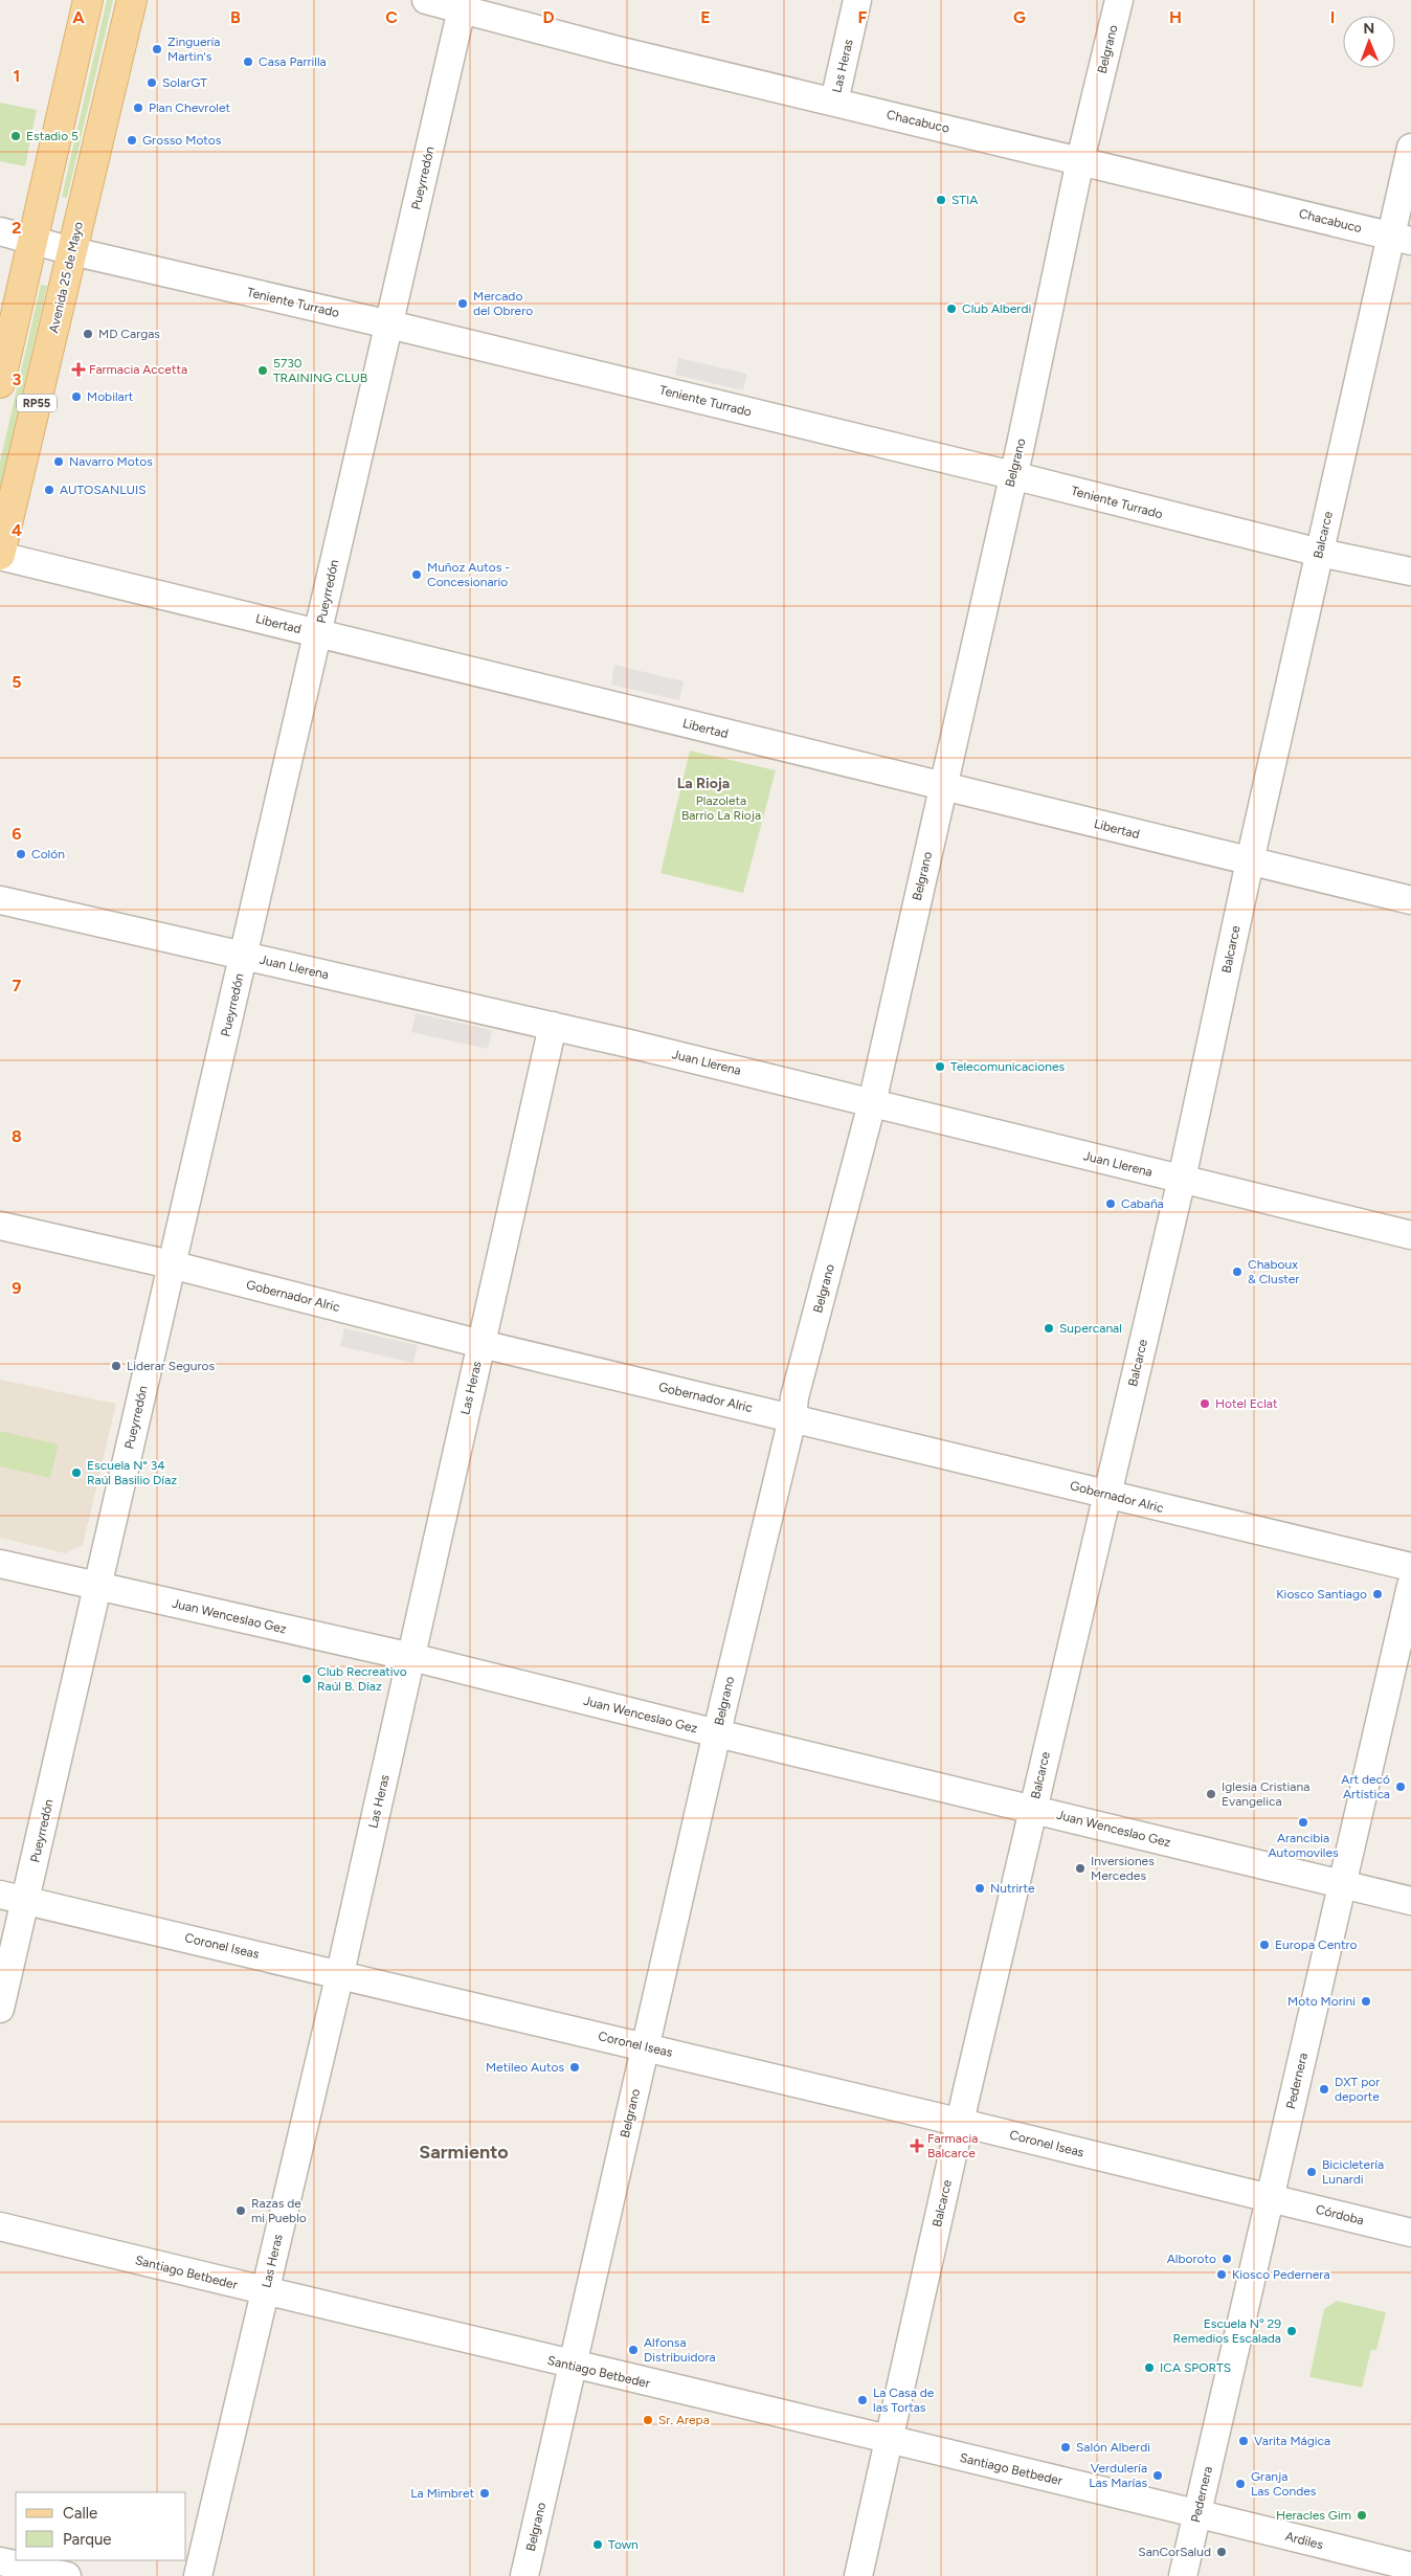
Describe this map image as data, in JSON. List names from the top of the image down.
{
  "streets": {
    "main road": ["Avenida 25 de Mayo", "RP55"],
    "street": [
      "Belgrano",
      "Las Heras",
      "Chacabuco",
      "Pueyrredón",
      "Teniente Turrado",
      "Balcarce",
      "Libertad",
      "Juan Llerena",
      "Gobernador Alric",
      "Juan Wenceslao Gez",
      "Coronel Iseas",
      "Pedernera",
      "Córdoba",
      "Santiago Betbeder",
      "Ardiles"
    ]
  },
  "crossings": [
    ["Belgrano", "Chacabuco"],
    ["Belgrano", "Teniente Turrado"],
    ["Belgrano", "Libertad"],
    ["Belgrano", "Juan Llerena"],
    ["Belgrano", "Gobernador Alric"],
    ["Belgrano", "Juan Wenceslao Gez"],
    ["Belgrano", "Coronel Iseas"],
    ["Belgrano", "Santiago Betbeder"],
    ["Las Heras", "Chacabuco"],
    ["Las Heras", "Juan Llerena"],
    ["Las Heras", "Gobernador Alric"],
    ["Las Heras", "Juan Wenceslao Gez"],
    ["Las Heras", "Coronel Iseas"],
    ["Las Heras", "Santiago Betbeder"],
    ["Chacabuco", "Pueyrredón"],
    ["Chacabuco", "Balcarce"],
    ["Pueyrredón", "Teniente Turrado"],
    ["Pueyrredón", "Libertad"],
    ["Pueyrredón", "Juan Llerena"],
    ["Pueyrredón", "Gobernador Alric"],
    ["Pueyrredón", "Juan Wenceslao Gez"],
    ["Pueyrredón", "Coronel Iseas"],
    ["Avenida 25 de Mayo", "Teniente Turrado"],
    ["Avenida 25 de Mayo", "Libertad"],
    ["Teniente Turrado", "Balcarce"],
    ["Balcarce", "Libertad"],
    ["Balcarce", "Juan Llerena"],
    ["Balcarce", "Gobernador Alric"],
    ["Balcarce", "Juan Wenceslao Gez"],
    ["Balcarce", "Coronel Iseas"],
    ["Balcarce", "Santiago Betbeder"],
    ["Juan Wenceslao Gez", "Pedernera"],
    ["Coronel Iseas", "Pedernera"],
    ["Coronel Iseas", "Córdoba"],
    ["Pedernera", "Córdoba"],
    ["Pedernera", "Santiago Betbeder"],
    ["Pedernera", "Ardiles"],
    ["Santiago Betbeder", "Ardiles"]
  ],
  "districts": ["La Rioja", "Sarmiento"],
  "parks": ["Plazoleta Barrio La Rioja"],
  "places": {
    "other": [
      "Zinguería Martin's",
      "Casa Parrilla",
      "SolarGT",
      "Plan Chevrolet",
      "Estadio 5",
      "Grosso Motos",
      "STIA",
      "Mercado del Obrero",
      "Club Alberdi",
      "MD Cargas",
      "5730 TRAINING CLUB",
      "Mobilart",
      "Navarro Motos",
      "AUTOSANLUIS",
      "Muñoz Autos - Concesionario",
      "Colón",
      "Telecomunicaciones",
      "Cabaña",
      "Chaboux & Cluster",
      "Supercanal",
      "Liderar Seguros",
      "Hotel Eclat",
      "Escuela N° 34 Raúl Basilio Díaz",
      "Kiosco Santiago",
      "Club Recreativo Raúl B. Díaz",
      "Art decó Artística",
      "Iglesia Cristiana Evangelica",
      "Arancibia Automoviles",
      "Inversiones Mercedes",
      "Nutrirte",
      "Europa Centro",
      "Moto Morini",
      "Metileo Autos",
      "DXT por deporte",
      "Bicicletería Lunardi",
      "Razas de mi Pueblo",
      "Alboroto",
      "Kiosco Pedernera",
      "Escuela Nº 29 Remedios Escalada",
      "Alfonsa Distribuidora",
      "ICA SPORTS",
      "La Casa de las Tortas",
      "Sr. Arepa",
      "Varita Mágica",
      "Salón Alberdi",
      "Verdulería Las Marías",
      "Granja Las Condes",
      "La Mimbret",
      "Heracles Gim",
      "Town",
      "SanCorSalud"
    ],
    "health": ["Farmacia Accetta", "Farmacia Balcarce"]
  },
  "legend": ["Calle", "Parque"],
  "north": "top",
  "grid": {
    "columns": [
      "A",
      "B",
      "C",
      "D",
      "E",
      "F",
      "G",
      "H",
      "I"
    ],
    "rows": [
      "1",
      "2",
      "3",
      "4",
      "5",
      "6",
      "7",
      "8",
      "9"
    ]
  }
}
